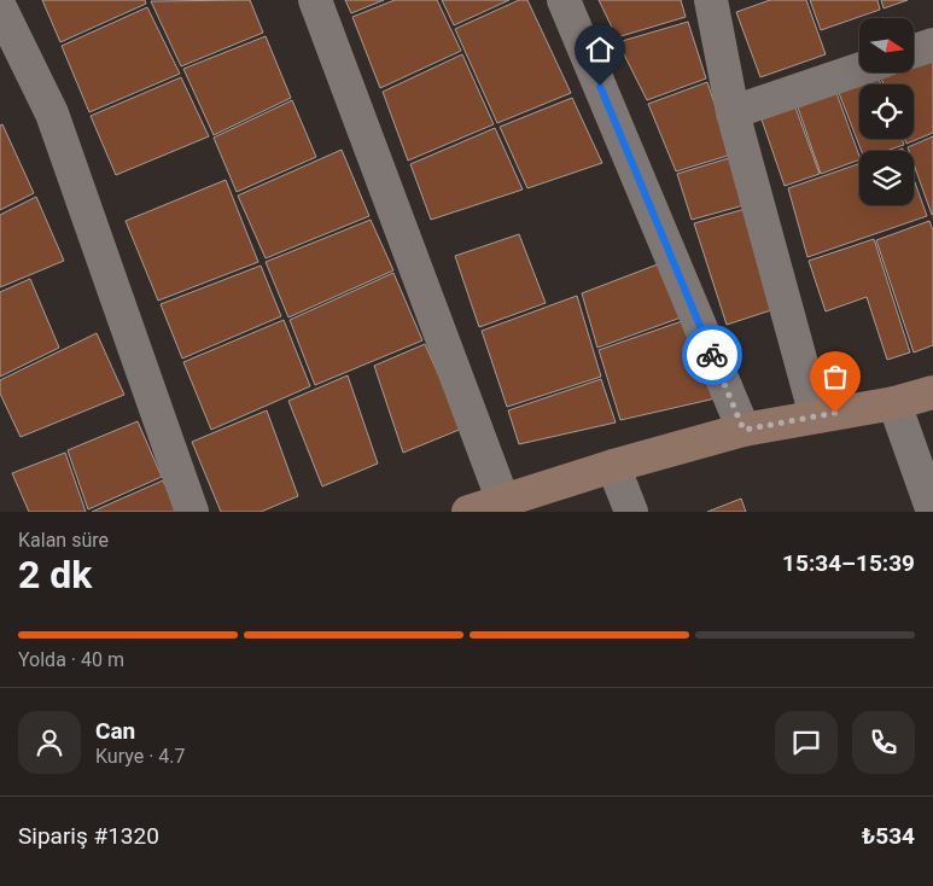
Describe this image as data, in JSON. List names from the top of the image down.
{
  "north": "right",
  "page": {
    "heading": ["2 dk", "Kalan süre", "15:34–15:39"],
    "panel": [
      "Can",
      "Kurye · 4.7",
      "Sipariş #1320",
      "₺534"
    ],
    "bar": "Yolda · 40 m"
  }
}
